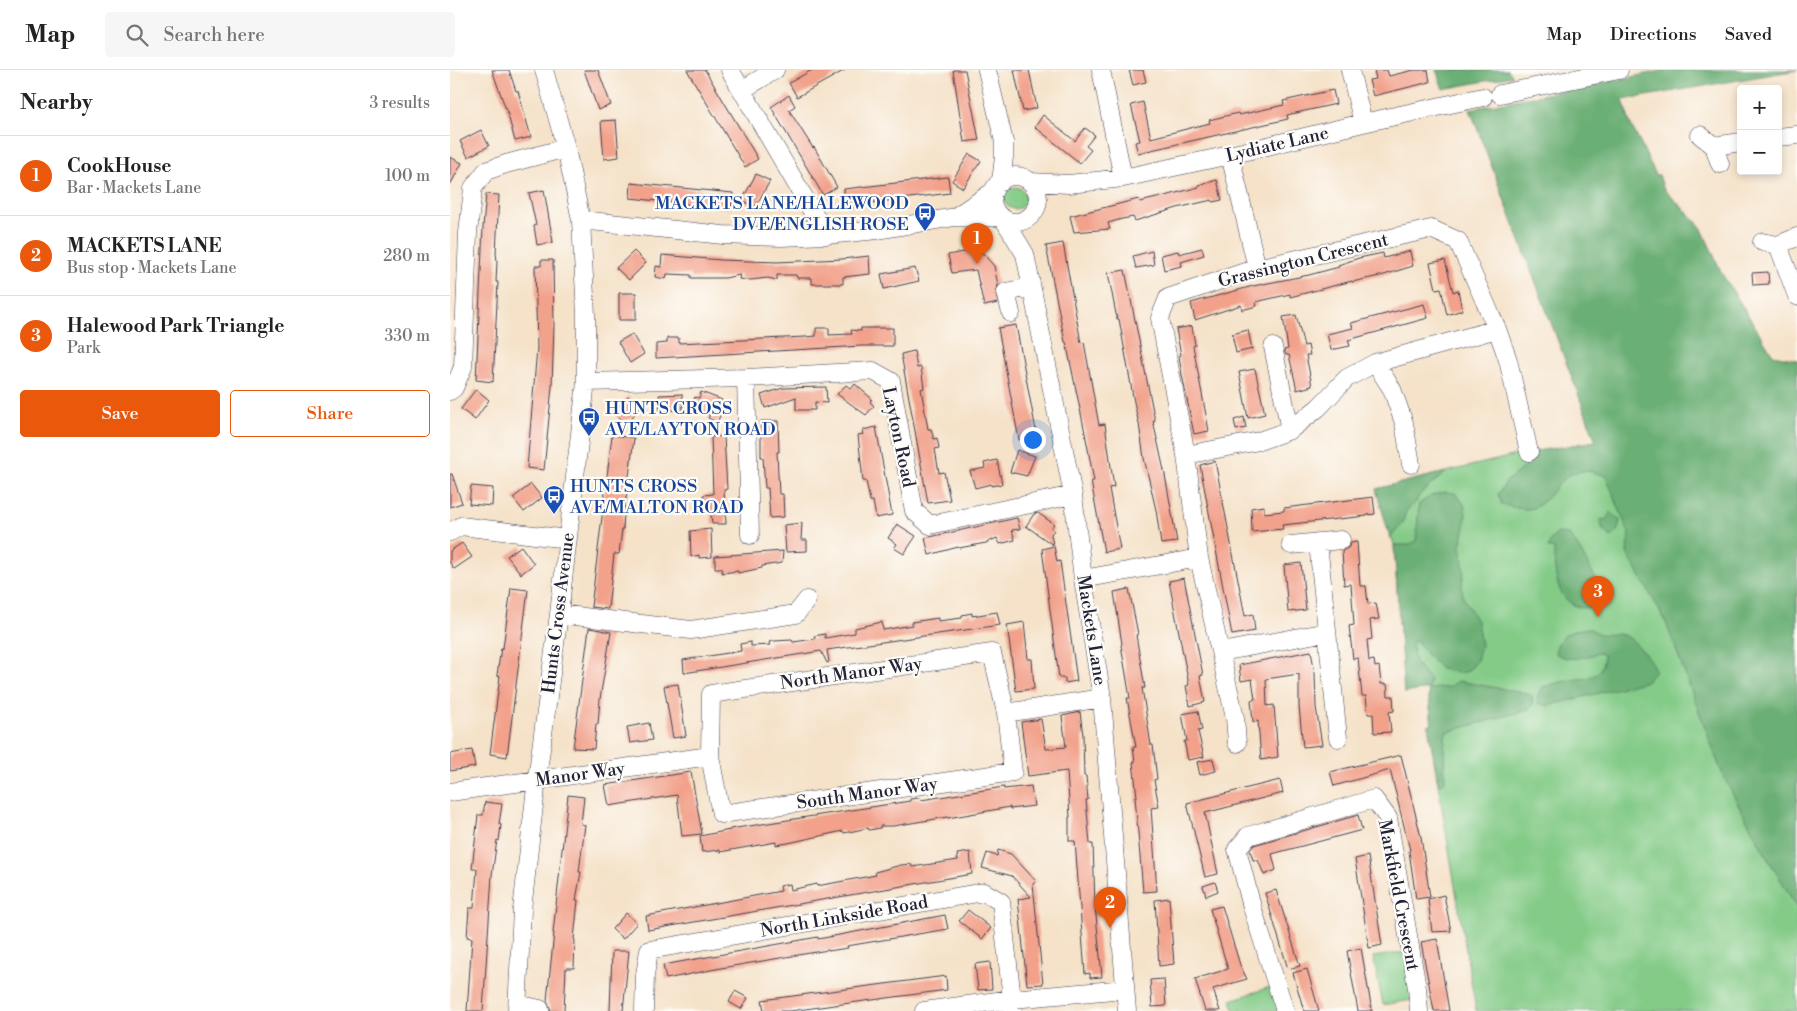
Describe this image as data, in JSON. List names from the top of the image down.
{
  "streets": {
    "street": [
      "Lydiate Lane",
      "Grassington Crescent",
      "Layton Road",
      "Hunts Cross Avenue",
      "Mackets Lane",
      "North Manor Way",
      "Manor Way",
      "South Manor Way",
      "Markfield Crescent",
      "North Linkside Road"
    ]
  },
  "crossings": [
    ["Lydiate Lane", "Mackets Lane"],
    ["Layton Road", "Hunts Cross Avenue"],
    ["Layton Road", "Mackets Lane"],
    ["Hunts Cross Avenue", "Manor Way"],
    ["North Manor Way", "Manor Way"],
    ["North Manor Way", "South Manor Way"],
    ["Manor Way", "South Manor Way"]
  ],
  "places": {
    "bus stop": ["MACKETS LANE/HALEWOOD DVE/ENGLISH ROSE", "HUNTS CROSS AVE/LAYTON ROAD", "HUNTS CROSS AVE/MALTON ROAD"]
  },
  "page": {
    "header": "Map",
    "search": "Search here",
    "nav": ["Map", "Directions", "Saved"],
    "heading": ["Nearby", "3 results"],
    "map_buttons": ["+", "−"],
    "list": [
      {
        "mark": "1",
        "name": "CookHouse",
        "note": "Bar · Mackets Lane",
        "value": "100 m"
      },
      {
        "mark": "2",
        "name": "MACKETS LANE",
        "note": "Bus stop · Mackets Lane",
        "value": "280 m"
      },
      {
        "mark": "3",
        "name": "Halewood Park Triangle",
        "note": "Park",
        "value": "330 m"
      }
    ],
    "pins": ["1", "3", "2"],
    "buttons": ["Save", "Share"]
  }
}
